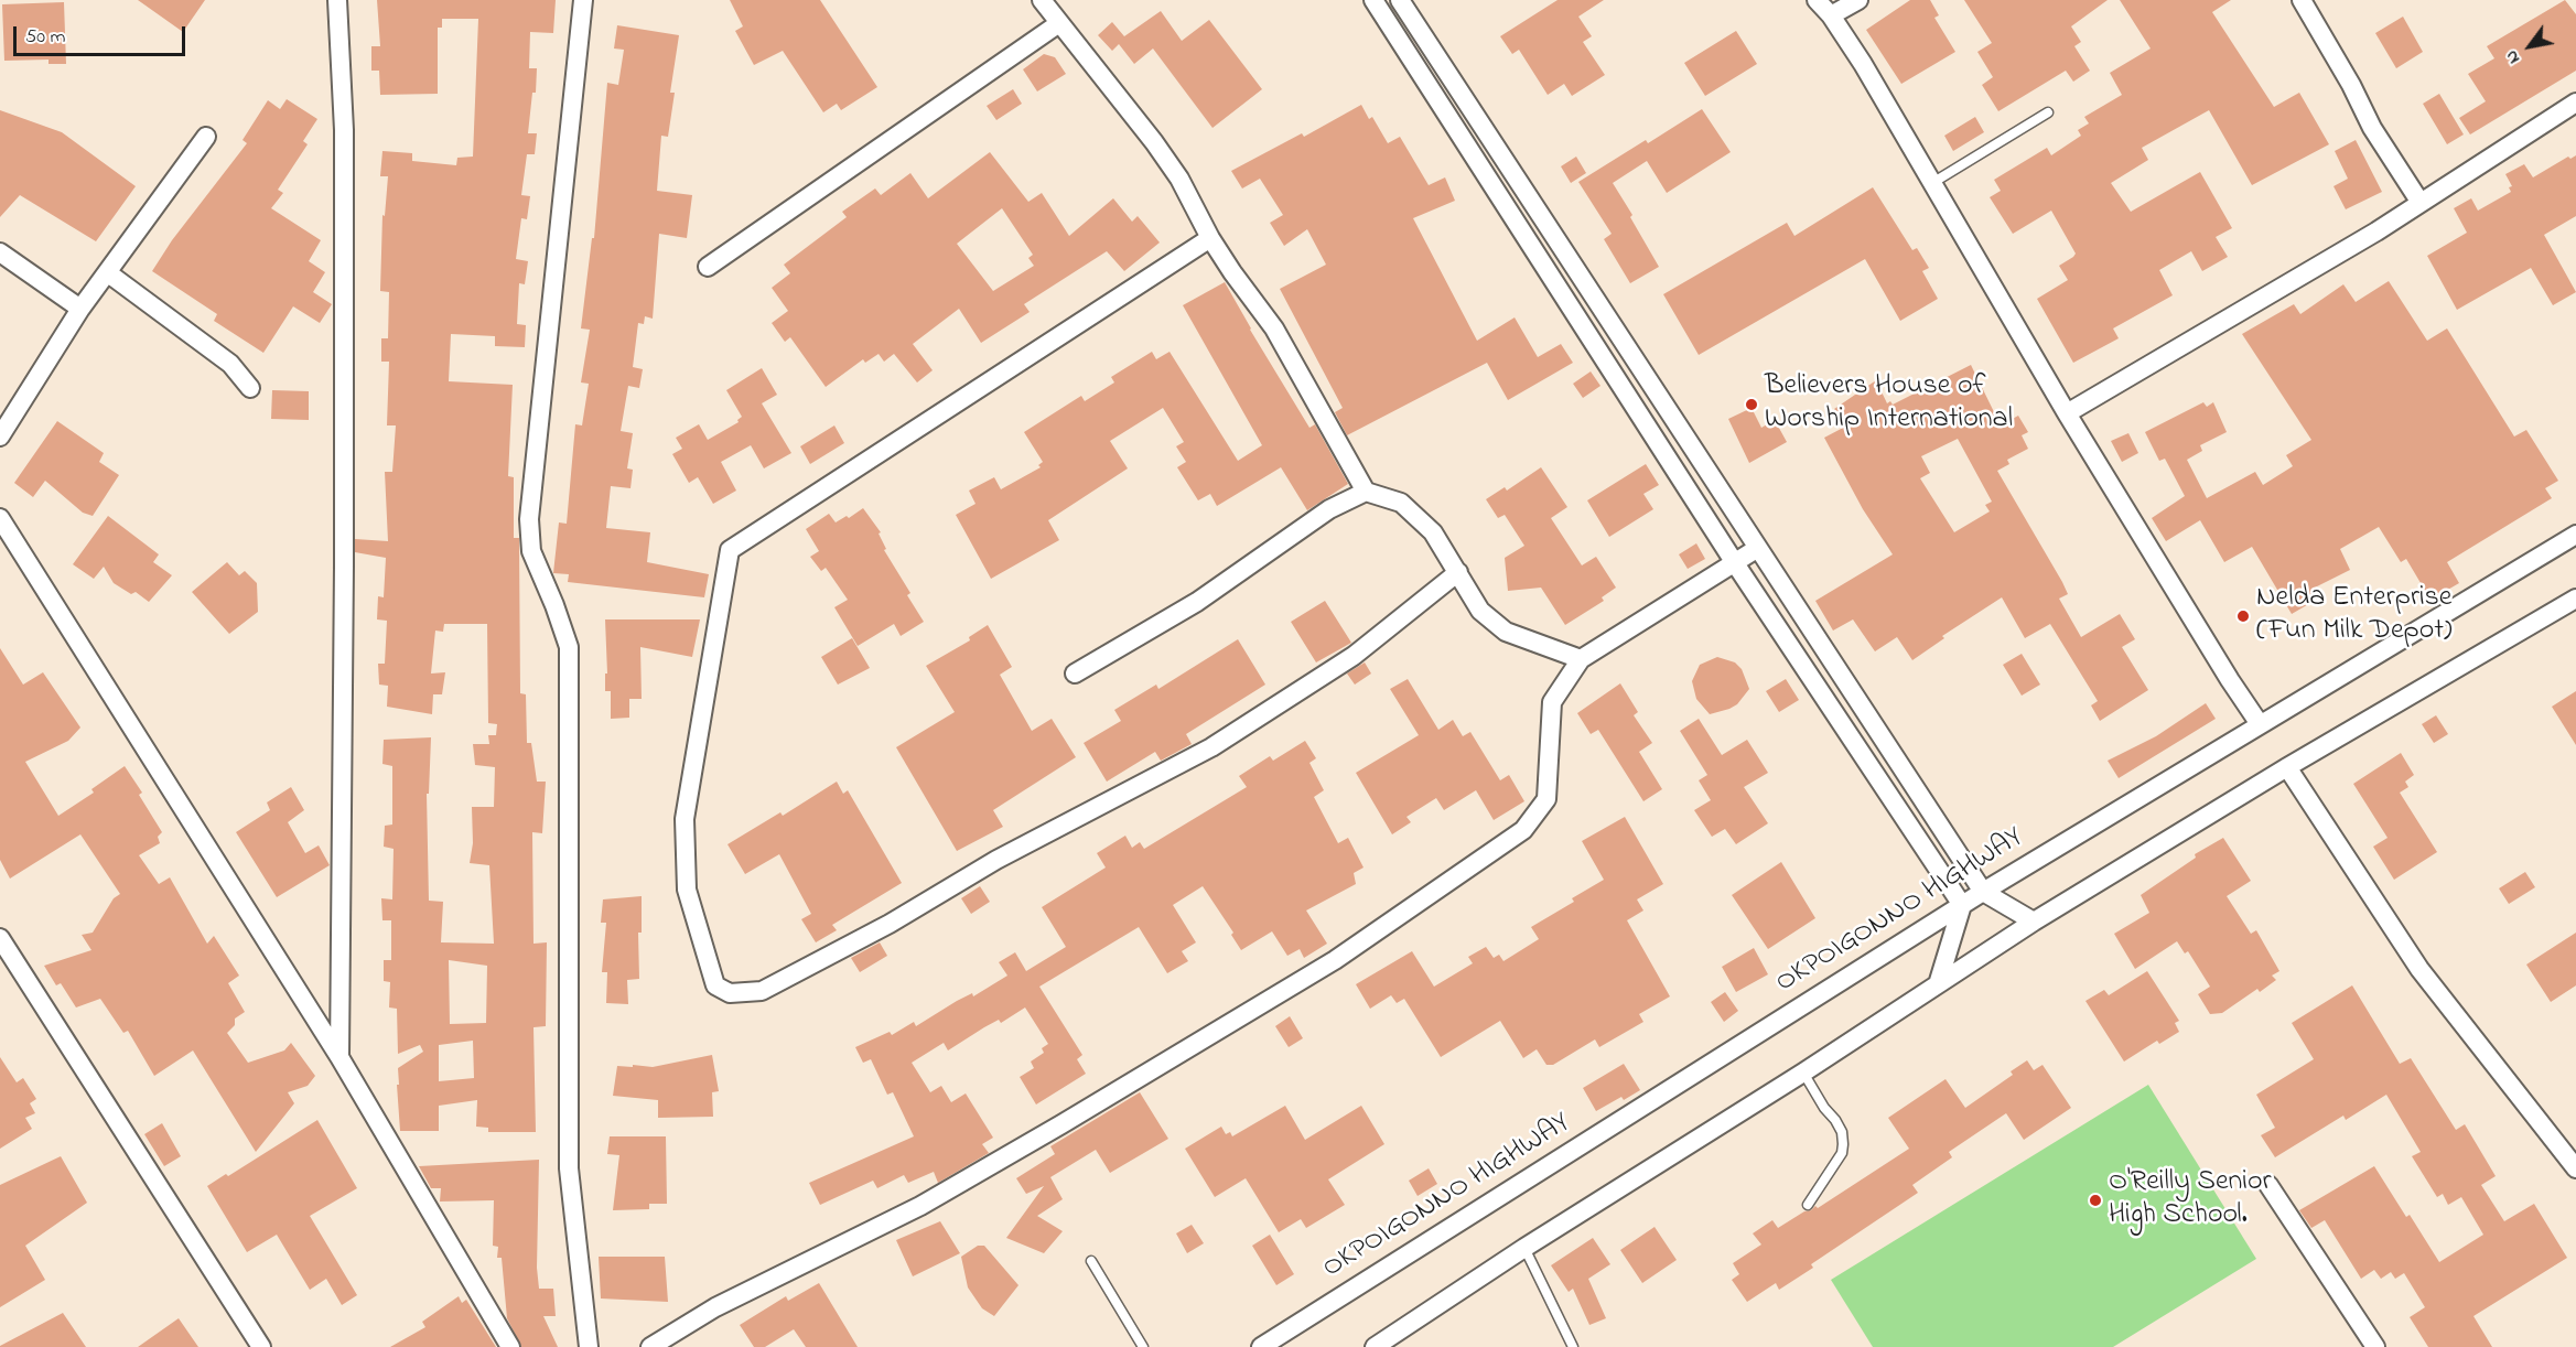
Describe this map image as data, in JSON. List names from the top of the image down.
{
  "streets": {
    "street": ["OKPOIGONNO HIGHWAY"]
  },
  "places": ["Believers House of Worship International", "Nelda Enterprise (Fun Milk Depot)", "O'Reilly Senior High School."],
  "scale_bar": "50 m",
  "north": "bottom left"
}
